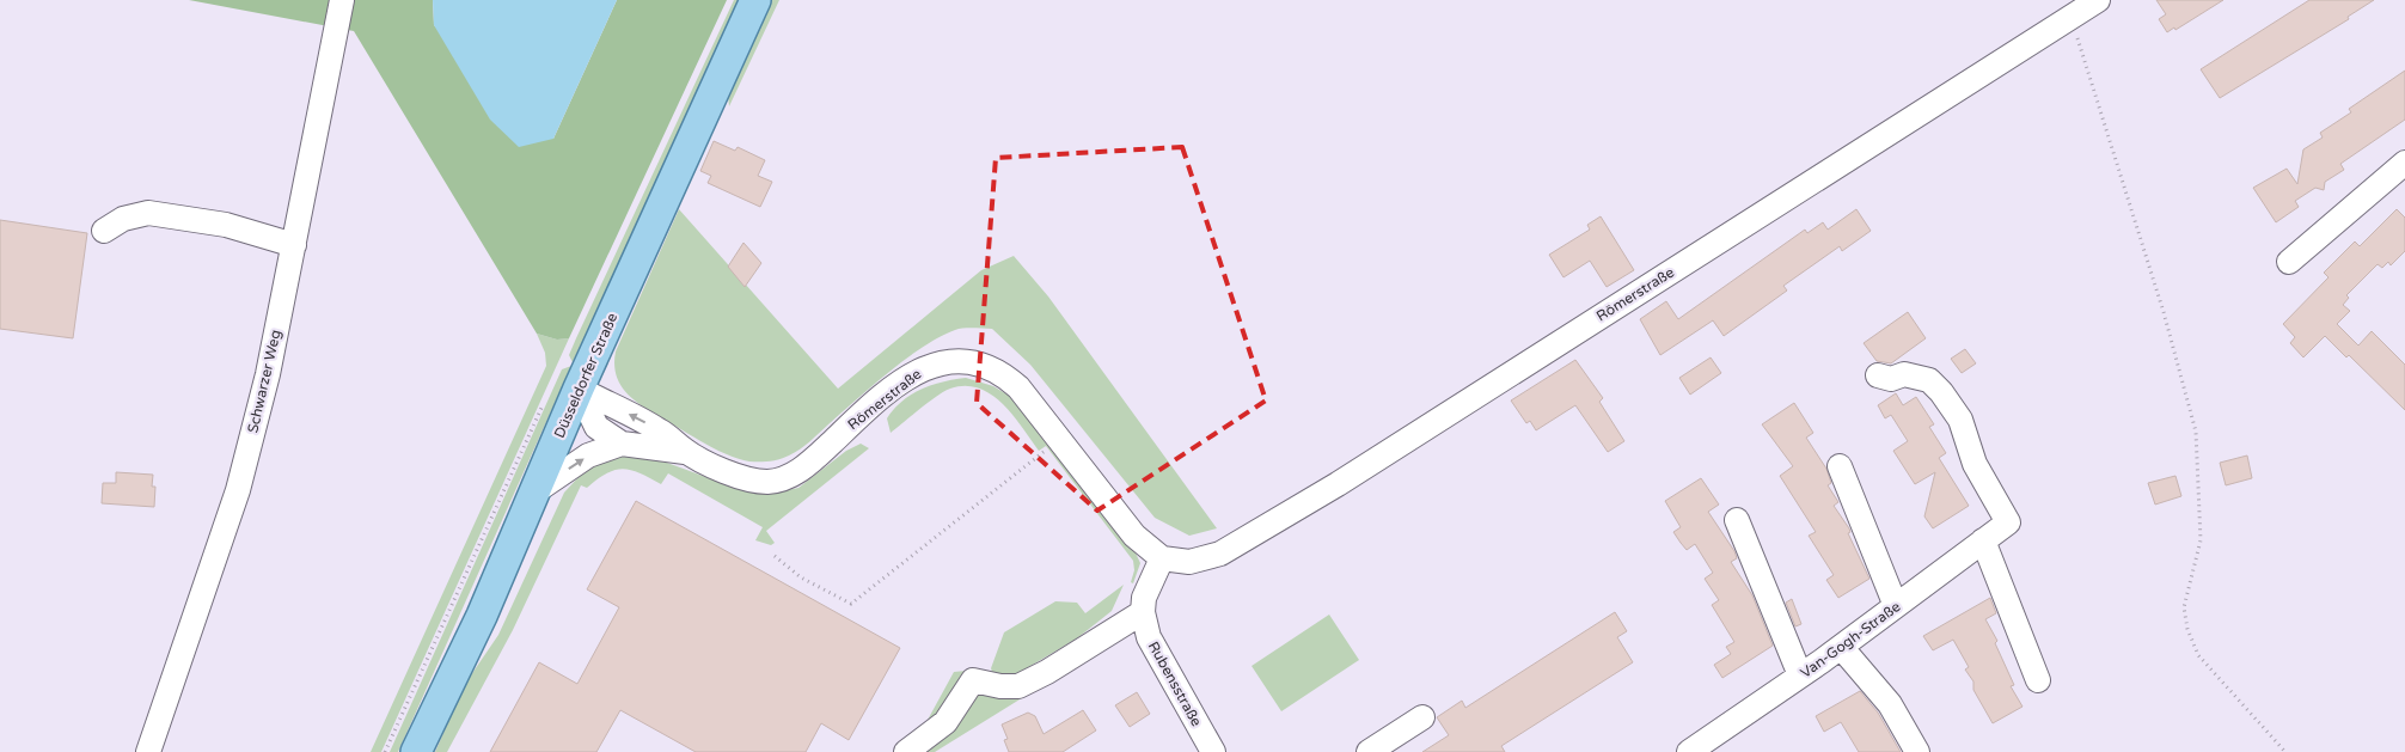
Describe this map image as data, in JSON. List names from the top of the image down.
{
  "streets": {
    "main road": ["Düsseldorfer Straße"],
    "street": [
      "Römerstraße",
      "Schwarzer Weg",
      "Van-Gogh-Straße",
      "Rubensstraße"
    ]
  },
  "crossings": [
    ["Römerstraße", "Düsseldorfer Straße"]
  ]
}
